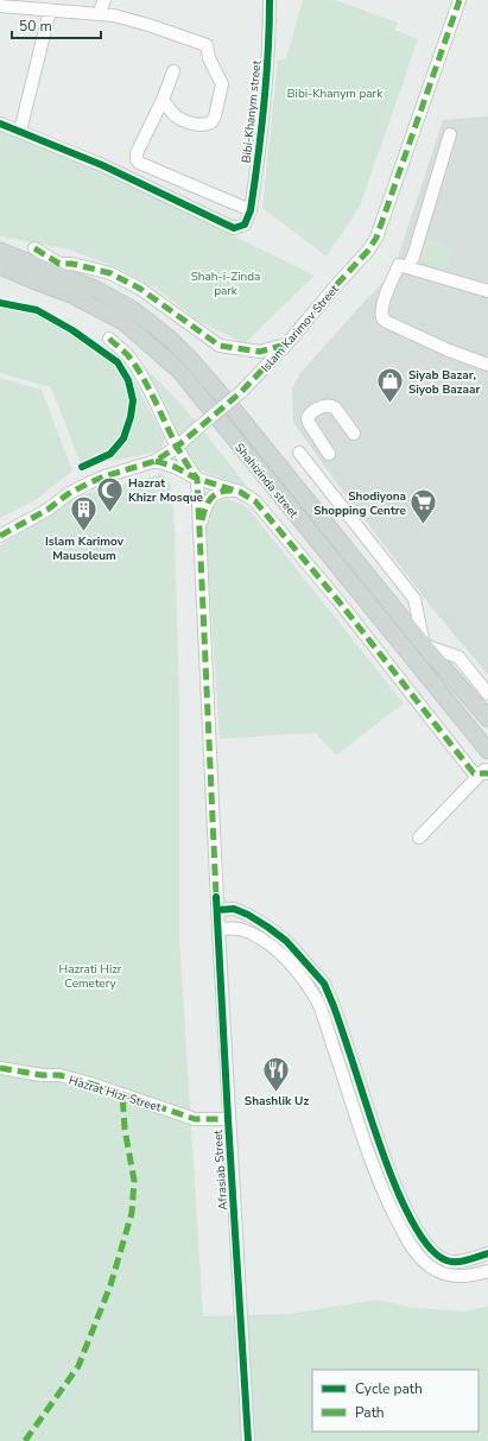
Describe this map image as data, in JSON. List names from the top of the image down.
{
  "streets": {
    "main road": ["Shahizinda street"],
    "street": [
      "Bibi-Khanym street",
      "Islam Karimov Street",
      "Hazrat Hizr Street",
      "Afrasiab Street"
    ]
  },
  "crossings": [
    ["Hazrat Hizr Street", "Afrasiab Street"]
  ],
  "parks": ["Bibi-Khanym park", "Shah-i-Zinda park", "Hazrati Hizr Cemetery"],
  "places": {
    "shop": ["Siyab Bazar, Siyob Bazaar"],
    "mosque": ["Hazrat Khizr Mosque"],
    "supermarket": ["Shodiyona Shopping Centre"],
    "building": ["Islam Karimov Mausoleum"],
    "restaurant": ["Shashlik Uz"]
  },
  "legend": ["Cycle path", "Path"],
  "scale_bar": "50 m"
}
